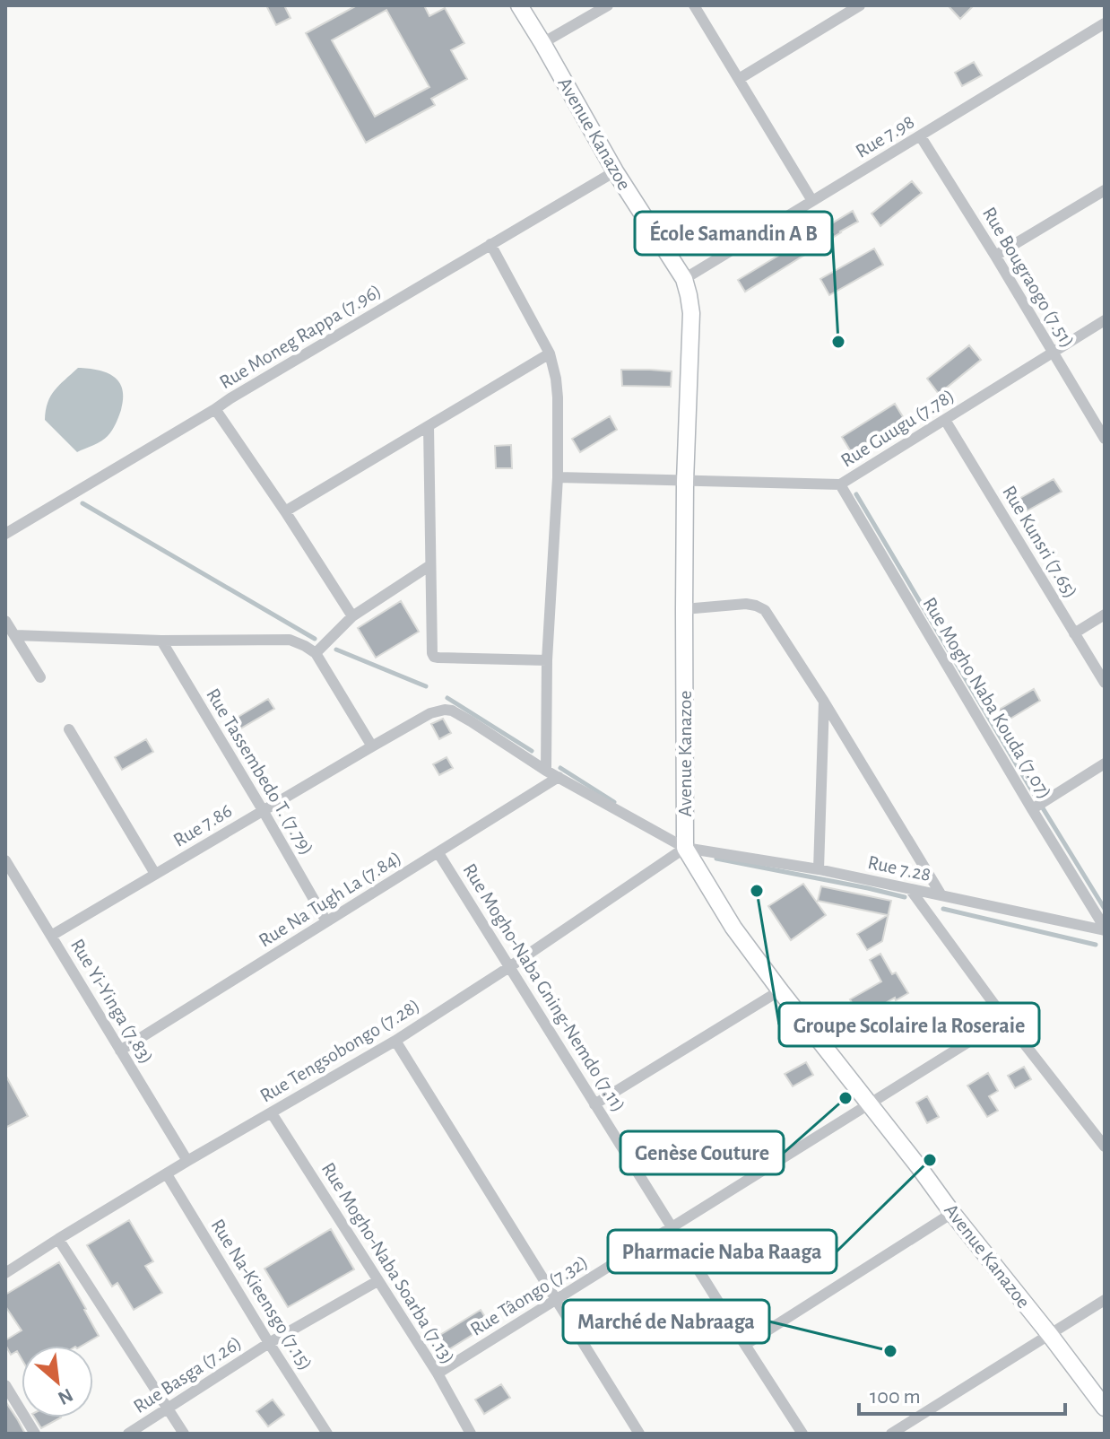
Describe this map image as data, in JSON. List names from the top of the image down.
{
  "streets": {
    "street": [
      "Avenue Kanazoe",
      "Rue 7.98",
      "Rue Bougraogo (7.51)",
      "Rue Moneg Rappa (7.96)",
      "Rue Guugu (7.78)",
      "Rue Kunsri (7.65)",
      "Rue Mogho Naba Kouda (7.07)",
      "Rue Tassembedo T. (7.79)",
      "Rue 7.86",
      "Rue 7.28",
      "Rue Na Tugh La (7.84)",
      "Rue Mogho-Naba Gning-Nemdo (7.11)",
      "Rue Yi-Yinga (7.83)",
      "Rue Tengsobongo (7.28)",
      "Rue Mogho-Naba Soarba (7.13)",
      "Rue Na-Kieensgo (7.15)",
      "Rue Tâongo (7.32)",
      "Rue Basga (7.26)"
    ]
  },
  "crossings": [
    ["Avenue Kanazoe", "Rue 7.98"],
    ["Avenue Kanazoe", "Rue Moneg Rappa (7.96)"],
    ["Avenue Kanazoe", "Rue Guugu (7.78)"],
    ["Avenue Kanazoe", "Rue 7.86"],
    ["Avenue Kanazoe", "Rue 7.28"],
    ["Avenue Kanazoe", "Rue Tengsobongo (7.28)"],
    ["Avenue Kanazoe", "Rue Tâongo (7.32)"],
    ["Rue 7.98", "Rue Bougraogo (7.51)"],
    ["Rue Bougraogo (7.51)", "Rue Guugu (7.78)"],
    ["Rue Guugu (7.78)", "Rue Kunsri (7.65)"],
    ["Rue Guugu (7.78)", "Rue Mogho Naba Kouda (7.07)"],
    ["Rue Mogho Naba Kouda (7.07)", "Rue 7.28"],
    ["Rue Tassembedo T. (7.79)", "Rue 7.86"],
    ["Rue Tassembedo T. (7.79)", "Rue Na Tugh La (7.84)"],
    ["Rue 7.86", "Rue 7.28"],
    ["Rue 7.86", "Rue Na Tugh La (7.84)"],
    ["Rue 7.86", "Rue Yi-Yinga (7.83)"],
    ["Rue 7.86", "Rue Tengsobongo (7.28)"],
    ["Rue 7.28", "Rue Tengsobongo (7.28)"],
    ["Rue Na Tugh La (7.84)", "Rue Mogho-Naba Gning-Nemdo (7.11)"],
    ["Rue Na Tugh La (7.84)", "Rue Yi-Yinga (7.83)"],
    ["Rue Mogho-Naba Gning-Nemdo (7.11)", "Rue Tengsobongo (7.28)"],
    ["Rue Mogho-Naba Gning-Nemdo (7.11)", "Rue Tâongo (7.32)"],
    ["Rue Yi-Yinga (7.83)", "Rue Tengsobongo (7.28)"],
    ["Rue Tengsobongo (7.28)", "Rue Mogho-Naba Soarba (7.13)"],
    ["Rue Tengsobongo (7.28)", "Rue Na-Kieensgo (7.15)"],
    ["Rue Mogho-Naba Soarba (7.13)", "Rue Tâongo (7.32)"],
    ["Rue Mogho-Naba Soarba (7.13)", "Rue Basga (7.26)"],
    ["Rue Na-Kieensgo (7.15)", "Rue Basga (7.26)"]
  ],
  "places": [
    "École Samandin A B",
    "Groupe Scolaire la Roseraie",
    "Genèse Couture",
    "Pharmacie Naba Raaga",
    "Marché de Nabraaga"
  ],
  "scale_bar": "100 m",
  "north": "bottom right"
}
